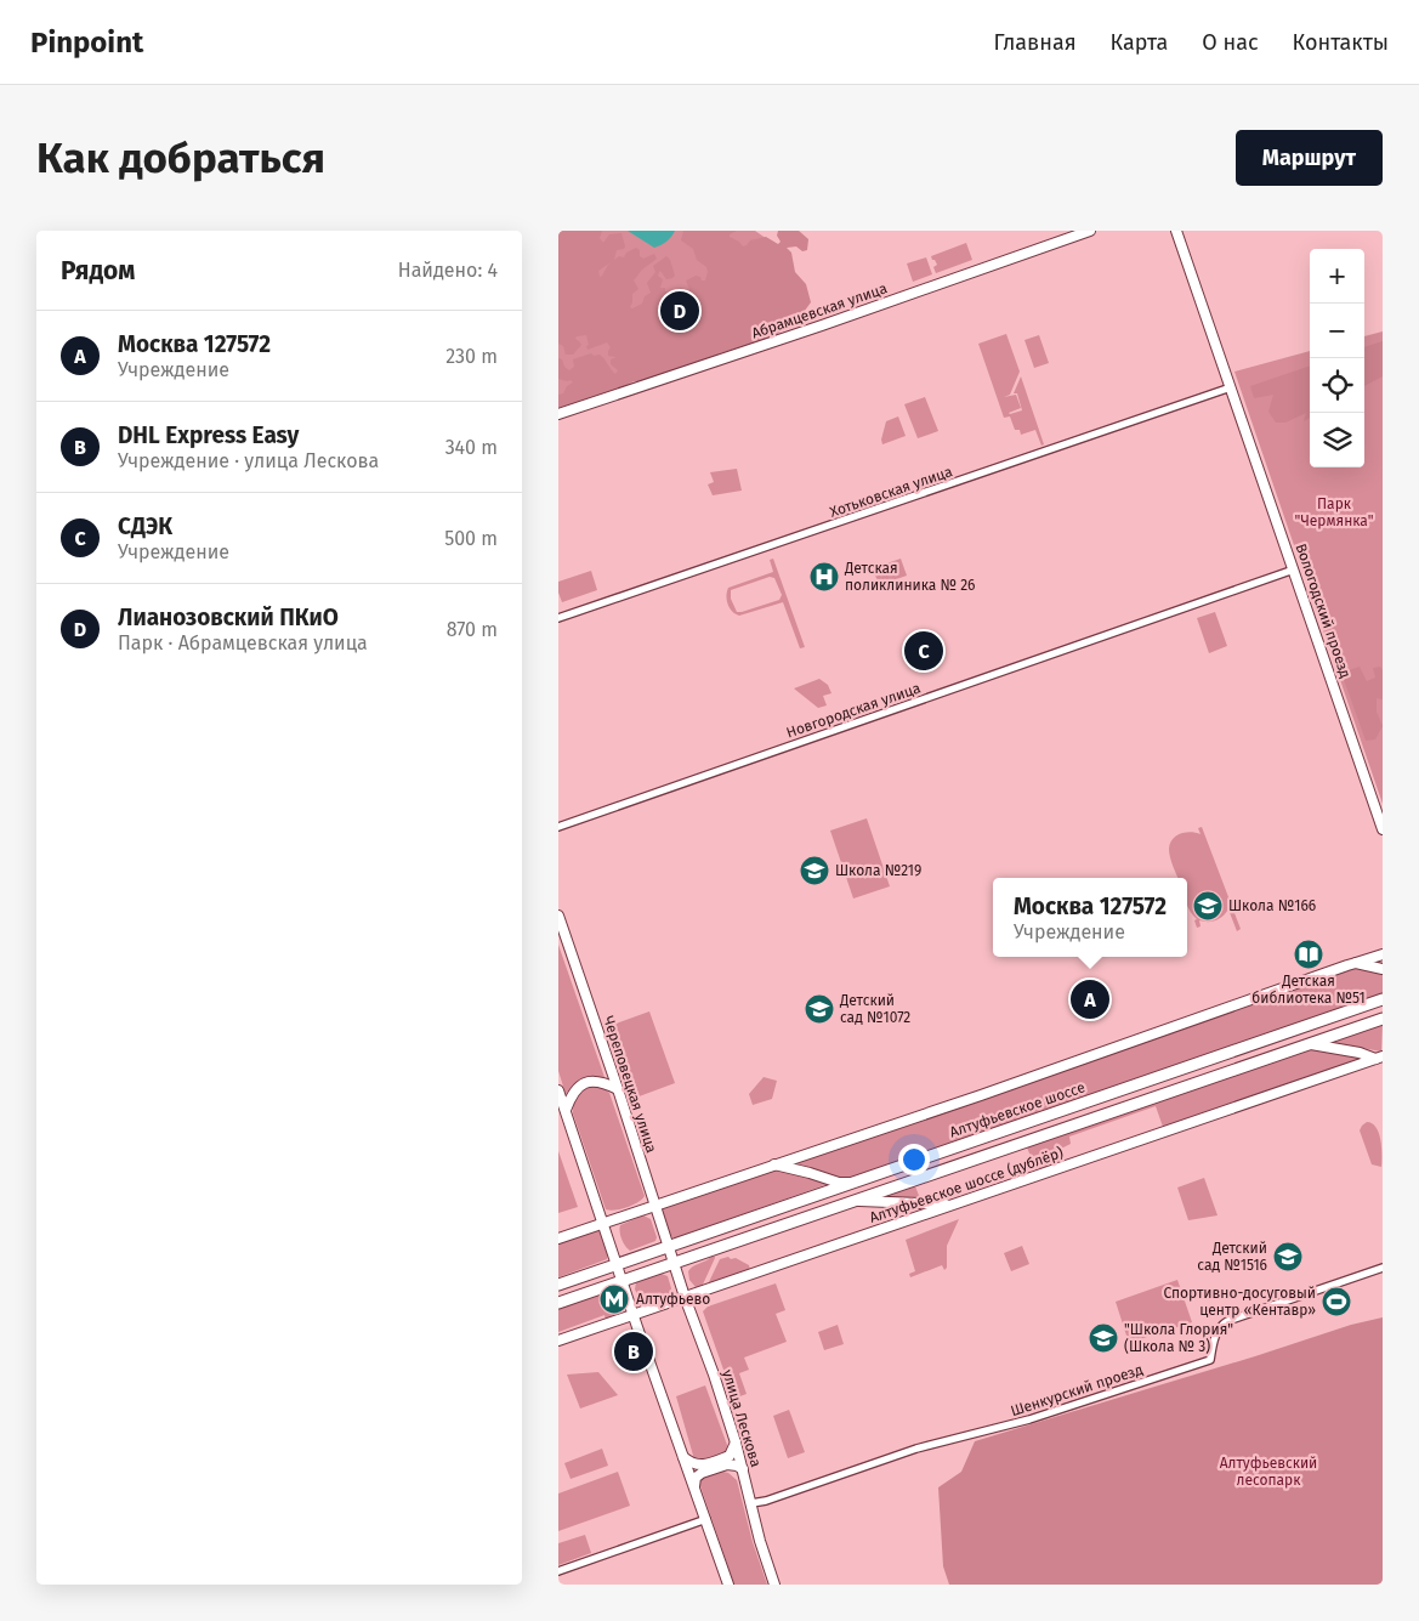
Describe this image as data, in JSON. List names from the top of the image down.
{
  "streets": {
    "main road": ["Алтуфьевское шоссе"],
    "street": [
      "Абрамцевская улица",
      "Хотьковская улица",
      "Вологодский проезд",
      "Новгородская улица",
      "Череповецкая улица",
      "Алтуфьевское шоссе (дублёр)",
      "Шенкурский проезд",
      "улица Лескова"
    ]
  },
  "crossings": [
    ["Хотьковская улица", "Вологодский проезд"],
    ["Вологодский проезд", "Новгородская улица"],
    ["Череповецкая улица", "Алтуфьевское шоссе"],
    ["Череповецкая улица", "улица Лескова"],
    ["Алтуфьевское шоссе (дублёр)", "улица Лескова"],
    ["Шенкурский проезд", "улица Лескова"]
  ],
  "parks": ["Парк \"Чермянка\"", "Алтуфьевский лесопарк"],
  "places": {
    "hospital": ["Детская поликлиника № 26"],
    "school or university": [
      "Школа №219",
      "Школа №166",
      "Детский сад №1072",
      "Детский сад №1516",
      "\"Школа Глория\" (Школа № 3)"
    ],
    "library": ["Детская библиотека №51"],
    "metro station": ["Алтуфьево"],
    "sports": ["Спортивно-досуговый центр «Кентавр»"]
  },
  "page": {
    "header": "Pinpoint",
    "nav": [
      "Главная",
      "Карта",
      "О нас",
      "Контакты"
    ],
    "buttons": "Маршрут",
    "title": "Как добраться",
    "heading": ["Рядом", "Найдено: 4"],
    "map_buttons": ["+", "−"],
    "pins": [
      "D",
      "C",
      "A",
      "B"
    ],
    "list": [
      {
        "mark": "A",
        "name": "Москва 127572",
        "note": "Учреждение",
        "value": "230 m"
      },
      {
        "mark": "B",
        "name": "DHL Express Easy",
        "note": "Учреждение · улица Лескова",
        "value": "340 m"
      },
      {
        "mark": "C",
        "name": "СДЭК",
        "note": "Учреждение",
        "value": "500 m"
      },
      {
        "mark": "D",
        "name": "Лианозовский ПКиО",
        "note": "Парк · Абрамцевская улица",
        "value": "870 m"
      }
    ],
    "popup": ["Москва 127572", "Учреждение"]
  }
}
